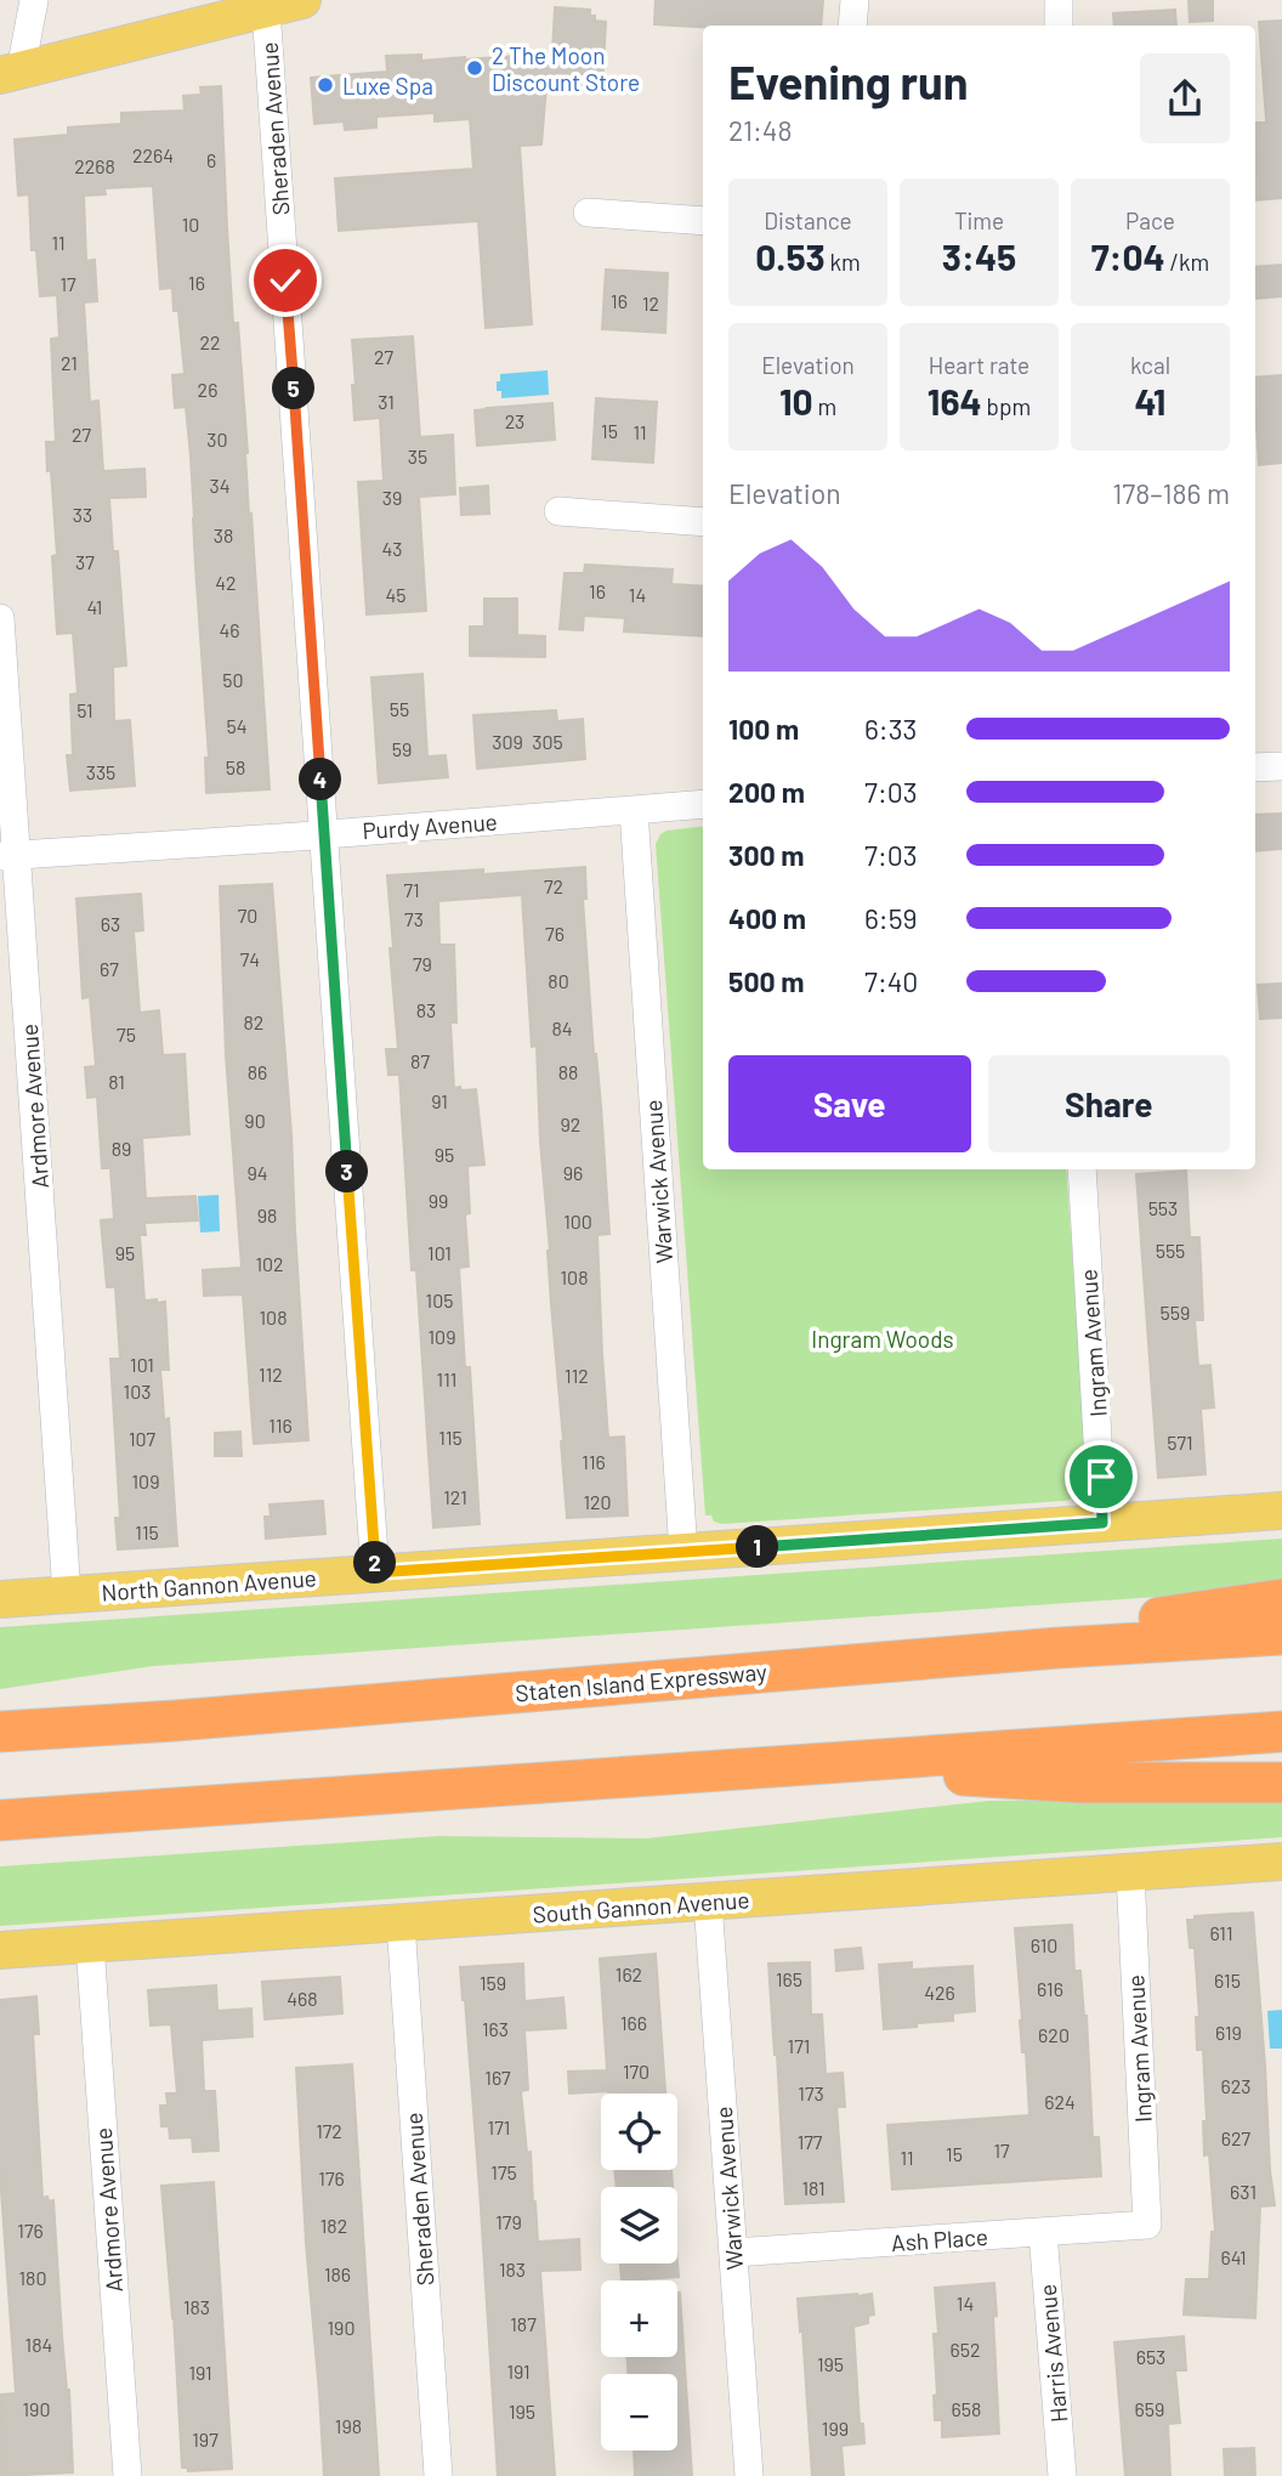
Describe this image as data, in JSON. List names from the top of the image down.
{
  "streets": {
    "highway": ["Staten Island Expressway"],
    "main road": ["North Gannon Avenue", "South Gannon Avenue"],
    "street": [
      "Sheraden Avenue",
      "Purdy Avenue",
      "Ardmore Avenue",
      "Warwick Avenue",
      "Ingram Avenue",
      "Ash Place",
      "Harris Avenue"
    ]
  },
  "crossings": [
    ["Sheraden Avenue", "Purdy Avenue"],
    ["Sheraden Avenue", "North Gannon Avenue"],
    ["Sheraden Avenue", "South Gannon Avenue"],
    ["Purdy Avenue", "Ardmore Avenue"],
    ["Purdy Avenue", "Warwick Avenue"],
    ["Ardmore Avenue", "North Gannon Avenue"],
    ["Ardmore Avenue", "South Gannon Avenue"],
    ["Warwick Avenue", "North Gannon Avenue"],
    ["Warwick Avenue", "South Gannon Avenue"],
    ["Warwick Avenue", "Ash Place"],
    ["Ingram Avenue", "North Gannon Avenue"],
    ["Ingram Avenue", "South Gannon Avenue"],
    ["Ingram Avenue", "Ash Place"],
    ["Ash Place", "Harris Avenue"]
  ],
  "parks": ["Ingram Woods"],
  "places": ["2 The Moon Discount Store", "Luxe Spa"],
  "house_numbers": [
    "2264",
    "6",
    "2268",
    "10",
    "11",
    "16",
    "17",
    "16",
    "12",
    "22",
    "27",
    "21",
    "26",
    "31",
    "23",
    "15",
    "11",
    "27",
    "30",
    "35",
    "34",
    "39",
    "33",
    "38",
    "43",
    "37",
    "42",
    "16",
    "45",
    "14",
    "41",
    "46",
    "50",
    "55",
    "51",
    "54",
    "309",
    "305",
    "59",
    "58",
    "335",
    "72",
    "71",
    "70",
    "73",
    "63",
    "76",
    "74",
    "79",
    "67",
    "80",
    "83",
    "82",
    "84",
    "75",
    "87",
    "86",
    "88",
    "81",
    "91",
    "90",
    "92",
    "89",
    "95",
    "94",
    "96",
    "99",
    "553",
    "98",
    "100",
    "555",
    "95",
    "101",
    "102",
    "108",
    "105",
    "559",
    "108",
    "109",
    "101",
    "112",
    "112",
    "111",
    "103",
    "116",
    "115",
    "107",
    "571",
    "116",
    "109",
    "121",
    "120",
    "115",
    "611",
    "610",
    "162",
    "165",
    "615",
    "159",
    "616",
    "426",
    "468",
    "166",
    "163",
    "619",
    "620",
    "171",
    "170",
    "167",
    "623",
    "173",
    "624",
    "171",
    "172",
    "627",
    "177",
    "17",
    "15",
    "11",
    "175",
    "176",
    "181",
    "631",
    "179",
    "182",
    "176",
    "641",
    "183",
    "186",
    "180",
    "14",
    "183",
    "187",
    "190",
    "184",
    "652",
    "653",
    "195",
    "191",
    "191",
    "190",
    "658",
    "659",
    "195",
    "198",
    "199",
    "197"
  ],
  "page": {
    "heading": ["Evening run", "21:48"],
    "stats": [
      ["Distance", "0.53 km"],
      ["Time", "3:45"],
      ["Pace", "7:04 /km"],
      ["Elevation", "10 m"],
      ["Heart rate", "164 bpm"],
      ["kcal", "41"]
    ],
    "pins": [
      "5",
      "4",
      "3",
      "1",
      "2"
    ],
    "chart": ["Elevation", "178–186 m"],
    "list": [
      {
        "name": "100 m",
        "note": "6:33"
      },
      {
        "name": "200 m",
        "note": "7:03"
      },
      {
        "name": "300 m",
        "note": "7:03"
      },
      {
        "name": "400 m",
        "note": "6:59"
      },
      {
        "name": "500 m",
        "note": "7:40"
      }
    ],
    "buttons": ["Save", "Share"],
    "map_buttons": ["+", "−"]
  }
}
